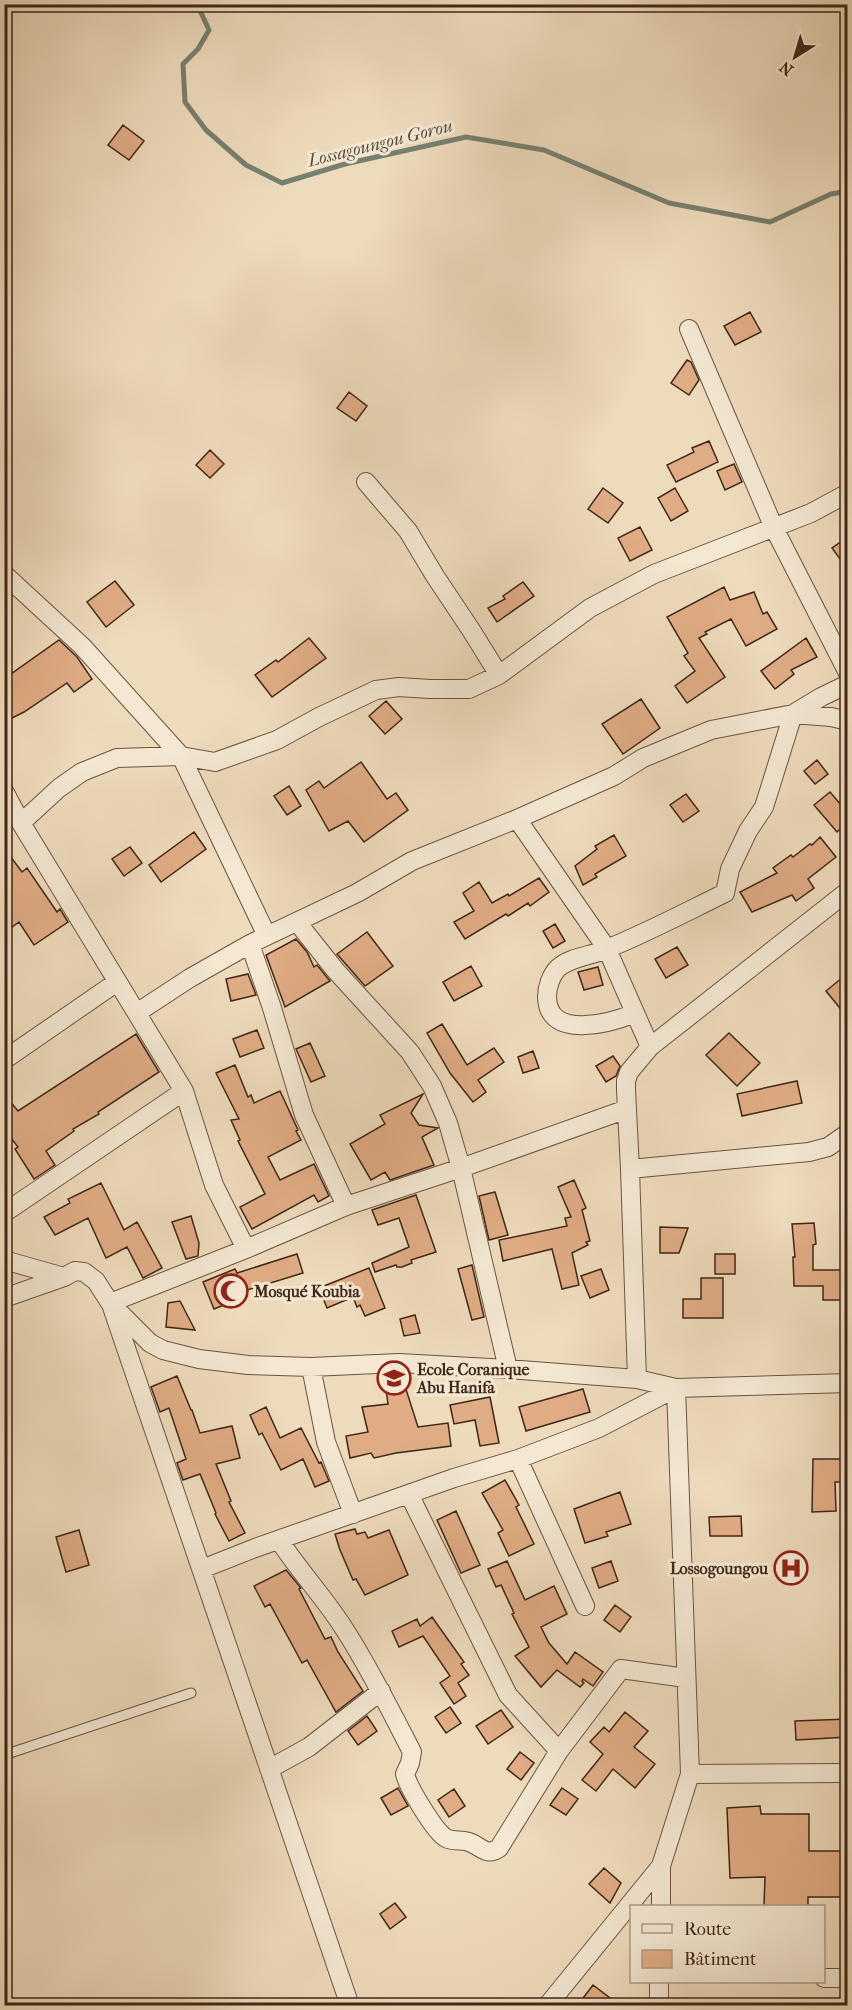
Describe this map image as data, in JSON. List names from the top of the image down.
{
  "water": ["Lossagoungou Gorou"],
  "places": {
    "mosque": ["Mosqué Koubia"],
    "school or university": ["Ecole Coranique Abu Hanifa"],
    "hospital": ["Lossogoungou"]
  },
  "legend": ["Route", "Bâtiment"],
  "north": "bottom left"
}
